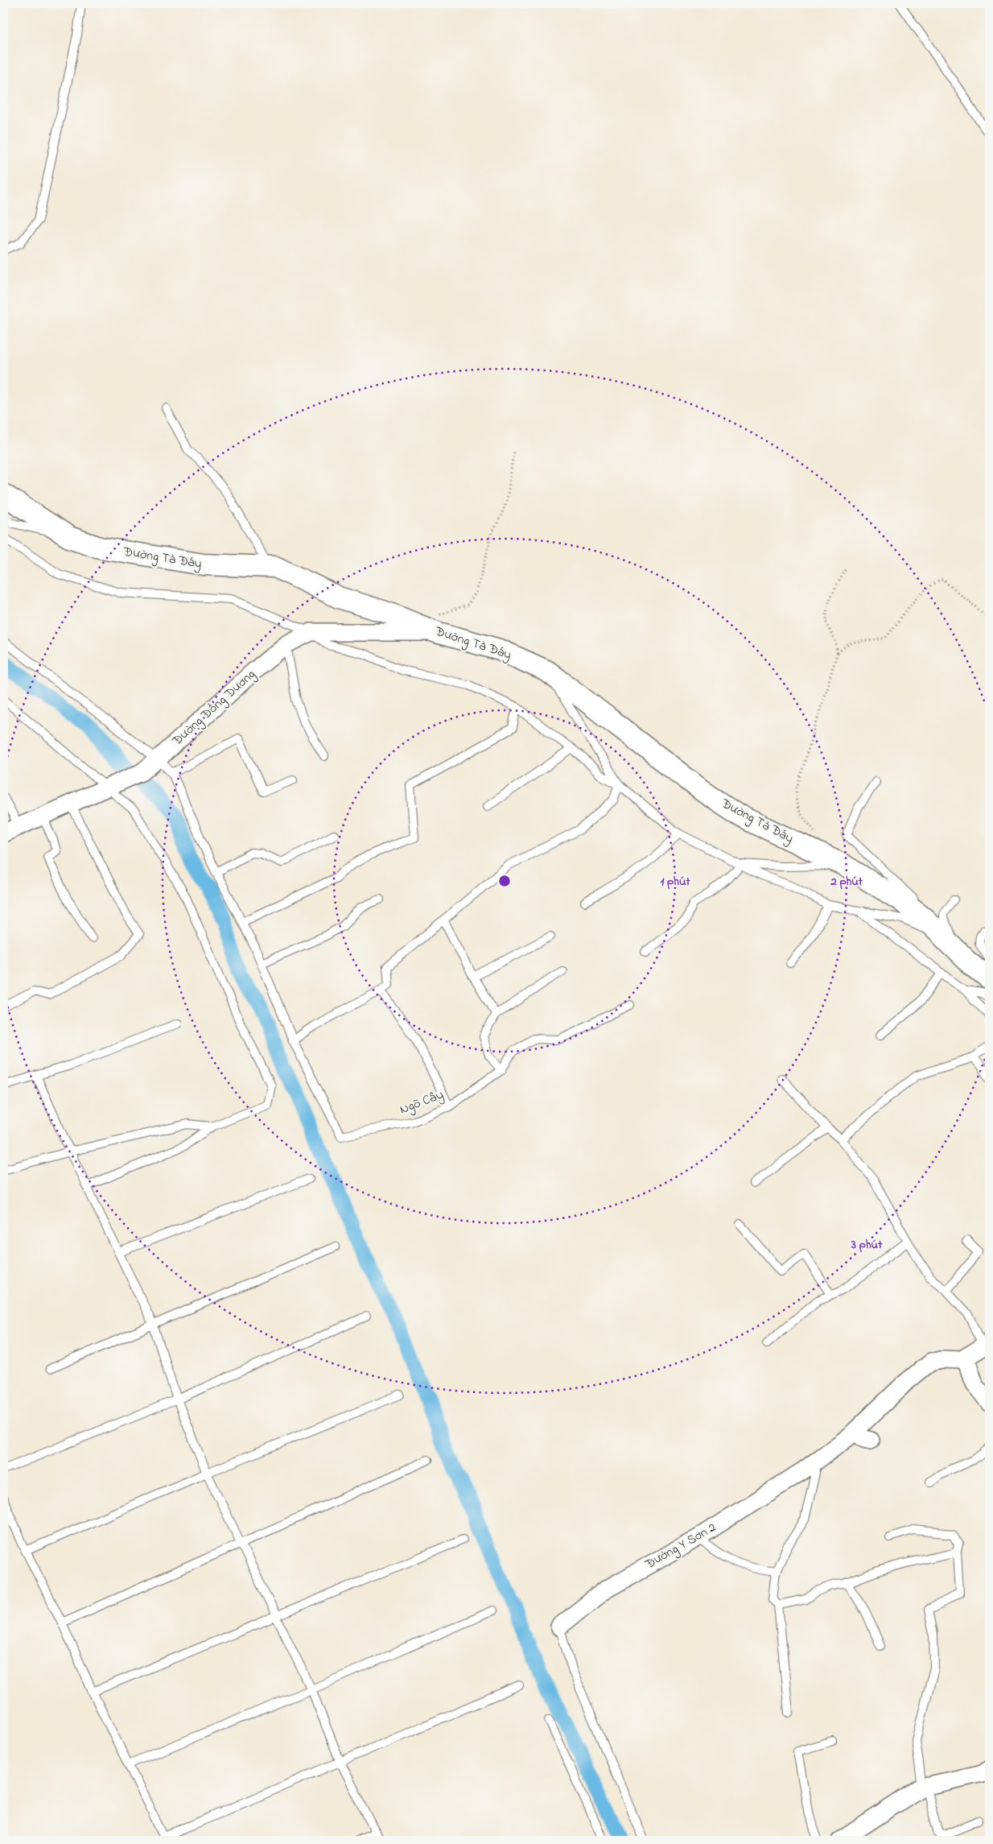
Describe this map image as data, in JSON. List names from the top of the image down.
{
  "streets": {
    "street": ["Đường Tà Đáy", "Đường Đồng Dương", "Đường Y Sơn 2"],
    "lane": ["Ngõ Cây"]
  },
  "crossings": [
    ["Đường Tà Đáy", "Đường Đồng Dương"]
  ],
  "rings": ["1 phút", "2 phút", "3 phút"]
}
